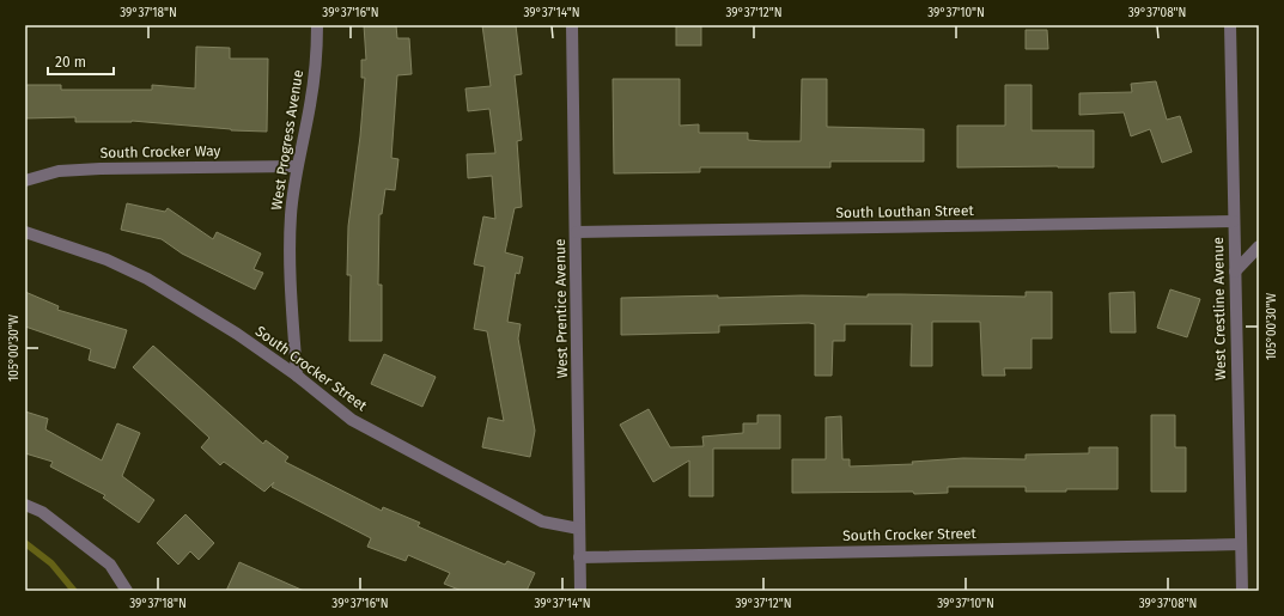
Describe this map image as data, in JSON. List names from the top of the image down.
{
  "streets": {
    "street": [
      "West Progress Avenue",
      "South Crocker Way",
      "South Louthan Street",
      "West Prentice Avenue",
      "West Crestline Avenue",
      "South Crocker Street"
    ]
  },
  "crossings": [
    ["West Progress Avenue", "South Crocker Way"],
    ["West Progress Avenue", "South Crocker Street"],
    ["South Louthan Street", "West Prentice Avenue"],
    ["South Louthan Street", "West Crestline Avenue"],
    ["West Prentice Avenue", "South Crocker Street"],
    ["West Crestline Avenue", "South Crocker Street"]
  ],
  "scale_bar": "20 m",
  "coordinates": [
    "39°37'18\"N",
    "39°37'16\"N",
    "39°37'14\"N",
    "39°37'12\"N",
    "39°37'10\"N",
    "39°37'08\"N",
    "105°00'30\"W"
  ]
}
